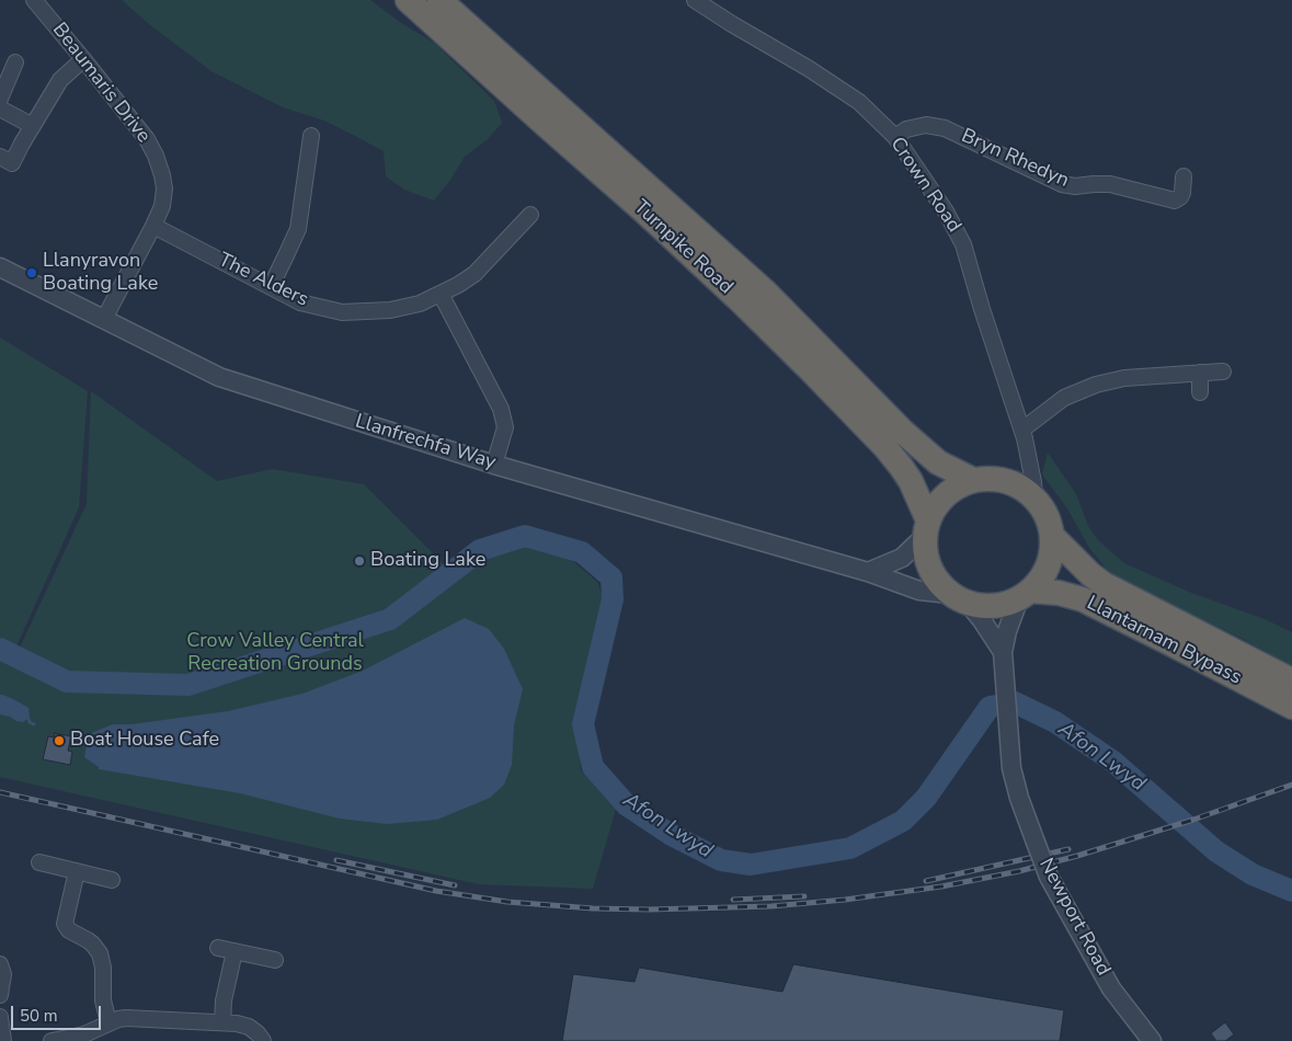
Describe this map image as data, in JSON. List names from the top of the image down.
{
  "streets": {
    "highway": ["Turnpike Road", "Llantarnam Bypass"],
    "street": [
      "Beaumaris Drive",
      "Bryn Rhedyn",
      "Crown Road",
      "The Alders",
      "Llanfrechfa Way",
      "Newport Road"
    ]
  },
  "crossings": [
    ["Beaumaris Drive", "The Alders"],
    ["Beaumaris Drive", "Llanfrechfa Way"],
    ["Bryn Rhedyn", "Crown Road"],
    ["Crown Road", "Turnpike Road"],
    ["Crown Road", "Llanfrechfa Way"],
    ["Crown Road", "Llantarnam Bypass"],
    ["Crown Road", "Newport Road"],
    ["Turnpike Road", "Llanfrechfa Way"],
    ["Turnpike Road", "Llantarnam Bypass"],
    ["Turnpike Road", "Newport Road"],
    ["Llanfrechfa Way", "Llantarnam Bypass"],
    ["Llanfrechfa Way", "Newport Road"],
    ["Llantarnam Bypass", "Newport Road"]
  ],
  "water": ["Afon Lwyd"],
  "parks": ["Crow Valley Central Recreation Grounds"],
  "places": ["Llanyravon Boating Lake", "Boating Lake", "Boat House Cafe"],
  "scale_bar": "50 m"
}
